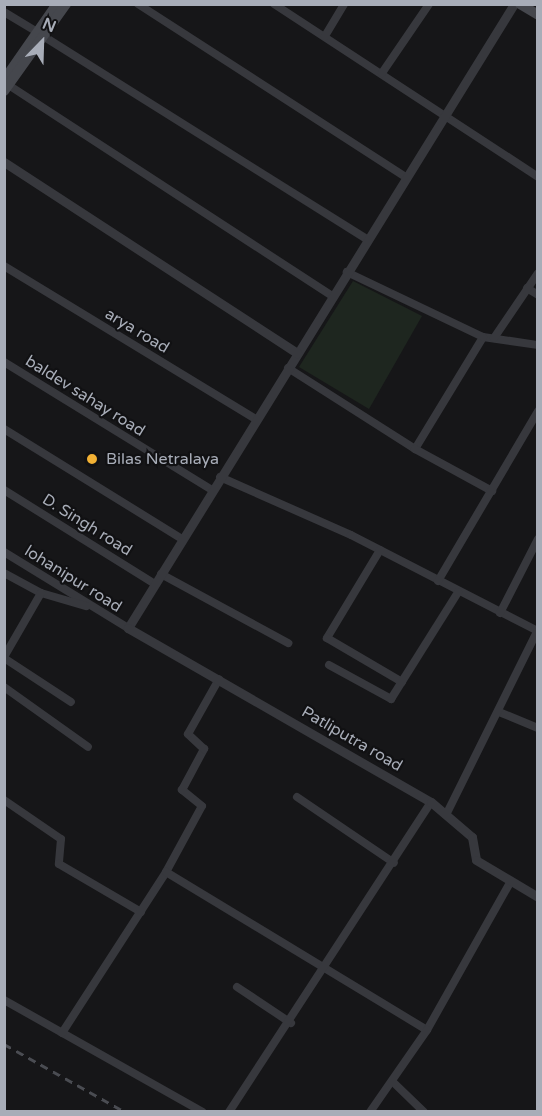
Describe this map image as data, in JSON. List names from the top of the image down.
{
  "streets": {
    "street": [
      "arya road",
      "baldev sahay road",
      "D. Singh road",
      "lohanipur road",
      "Patliputra road"
    ]
  },
  "crossings": [
    ["lohanipur road", "Patliputra road"]
  ],
  "places": ["Bilas Netralaya"],
  "north": "top right"
}
